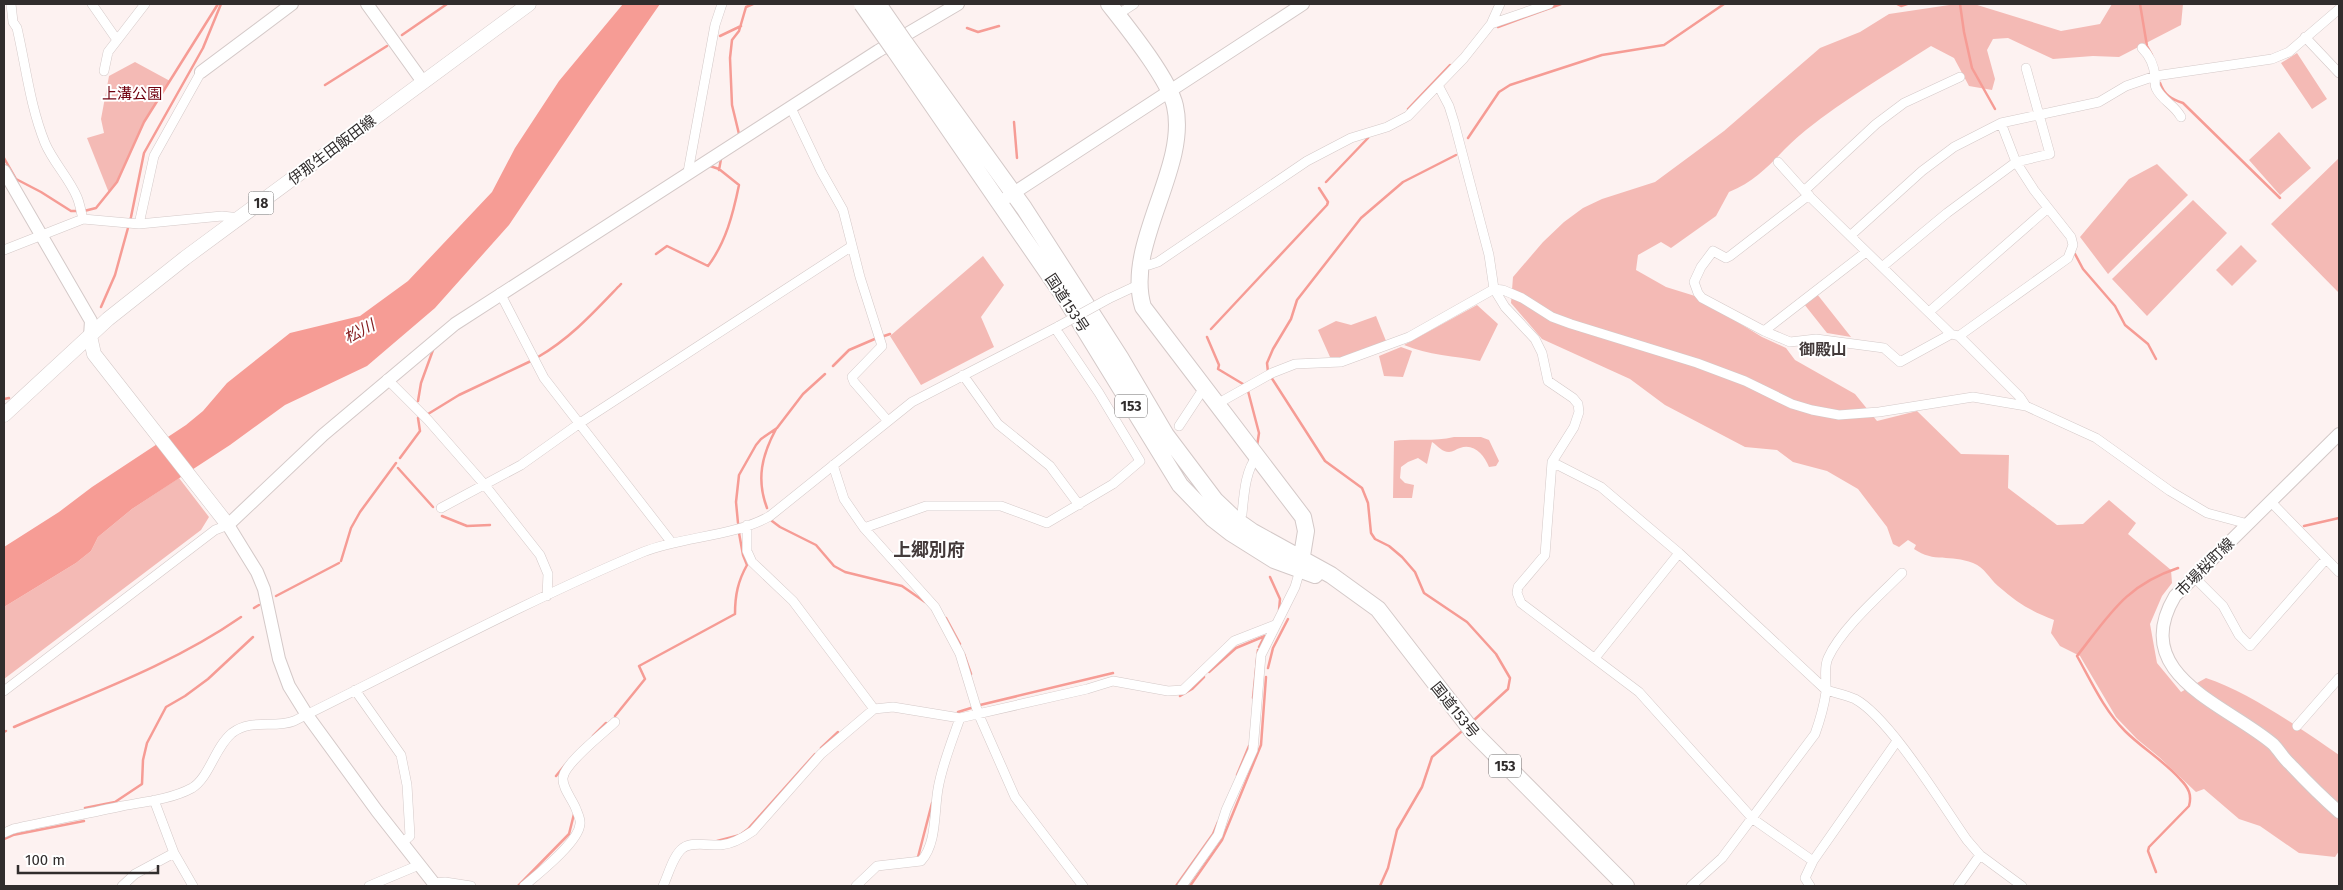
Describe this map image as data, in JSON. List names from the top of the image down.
{
  "streets": {
    "highway": ["国道153号", "153"],
    "main road": ["伊那生田飯田線", "18"],
    "street": ["市場桜町線"]
  },
  "districts": ["御殿山", "上郷別府"],
  "water": ["松川"],
  "parks": ["上溝公園"],
  "scale_bar": "100 m"
}
